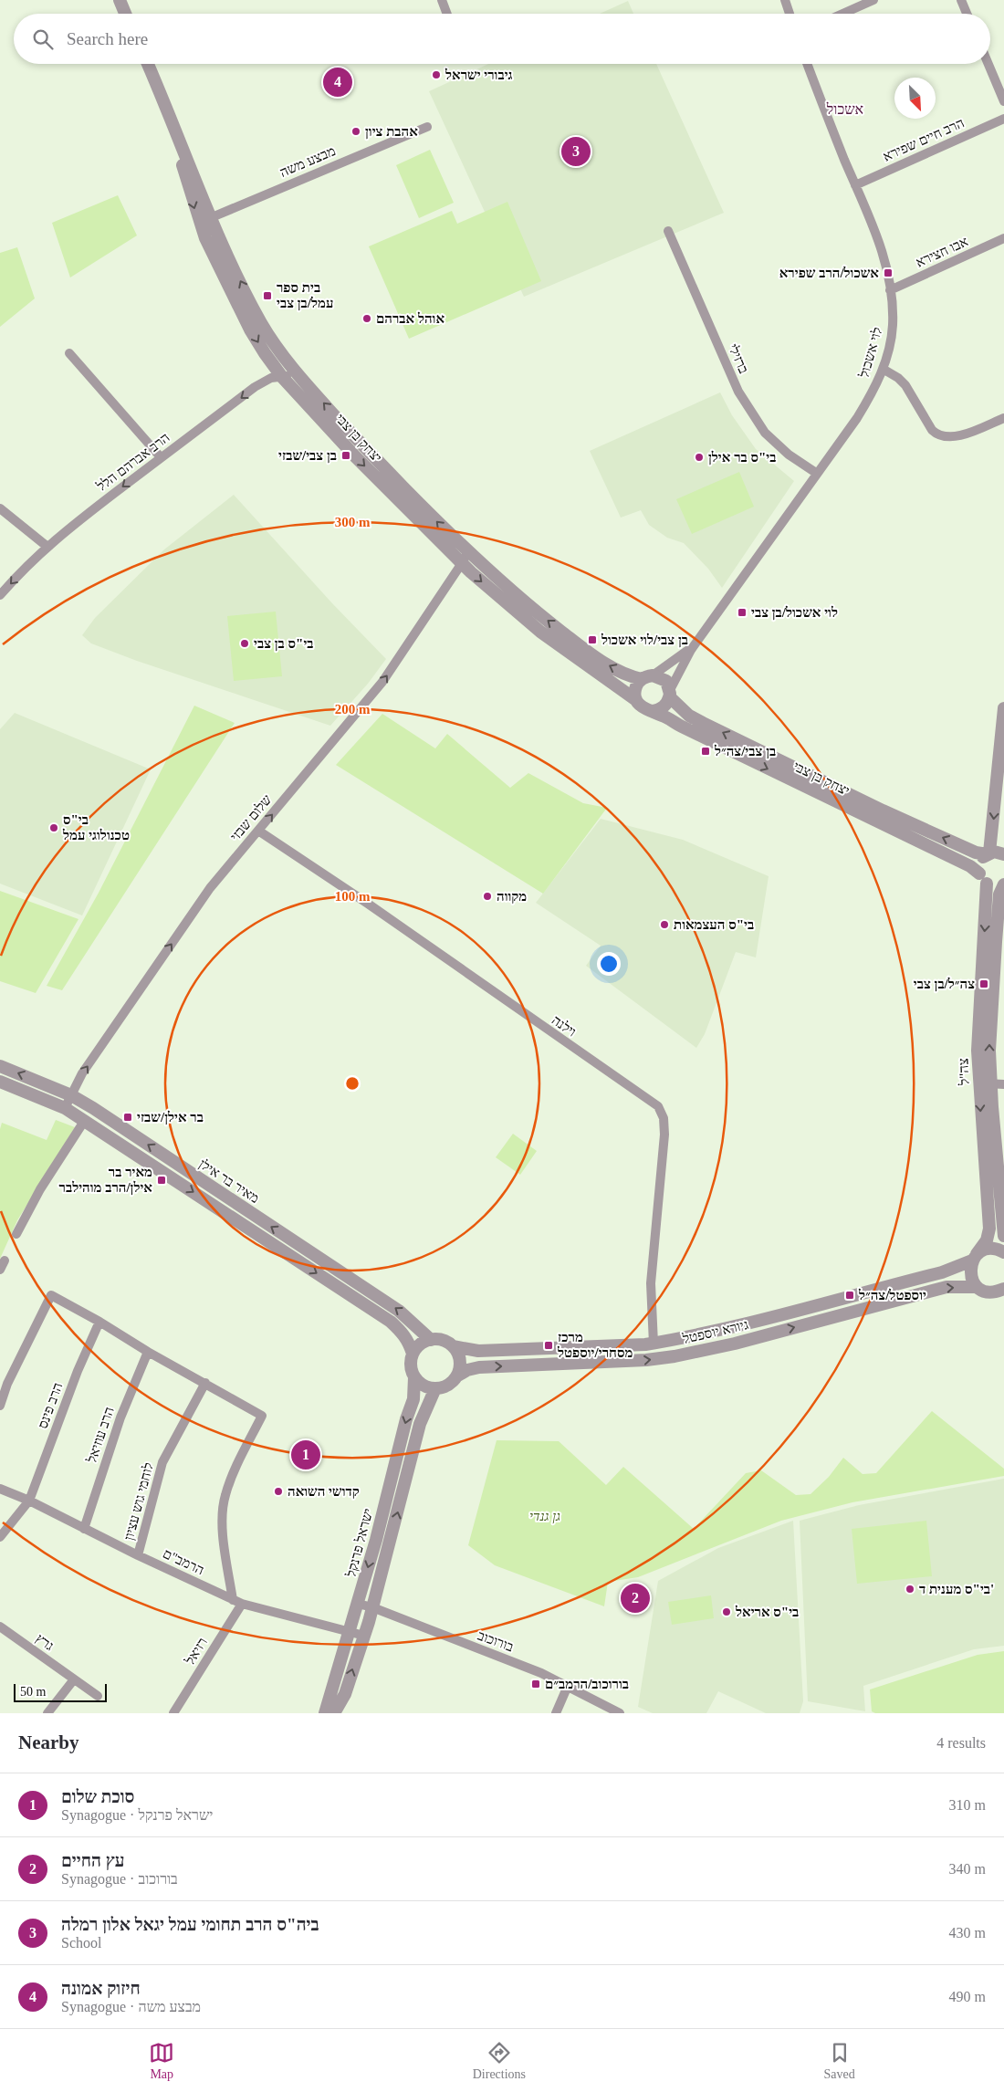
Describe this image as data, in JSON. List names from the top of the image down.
{
  "streets": {
    "street": [
      "הרב חיים שפירא",
      "מבצע משה",
      "אבו חצירא",
      "לוי אשכול",
      "ברזילי",
      "יצחק בן צבי",
      "הרב אברהם הלל",
      "שלום שבזי",
      "וילנה",
      "צה\"ל",
      "מאיר בר אילן",
      "גיורא יוספטל",
      "הרב פינס",
      "הרב עוזיאל",
      "לוחמי גוש עציון",
      "ישראל פרנקל",
      "הרמב\"ם",
      "בורוכוב",
      "גרץ",
      "רזיאל"
    ]
  },
  "crossings": [
    ["הרב חיים שפירא", "לוי אשכול"],
    ["מבצע משה", "יצחק בן צבי"],
    ["אבו חצירא", "לוי אשכול"],
    ["לוי אשכול", "ברזילי"],
    ["לוי אשכול", "יצחק בן צבי"],
    ["יצחק בן צבי", "הרב אברהם הלל"],
    ["יצחק בן צבי", "שלום שבזי"],
    ["יצחק בן צבי", "צה\"ל"],
    ["שלום שבזי", "וילנה"],
    ["שלום שבזי", "מאיר בר אילן"],
    ["וילנה", "גיורא יוספטל"],
    ["צה\"ל", "גיורא יוספטל"],
    ["מאיר בר אילן", "גיורא יוספטל"],
    ["מאיר בר אילן", "ישראל פרנקל"],
    ["גיורא יוספטל", "ישראל פרנקל"],
    ["הרב פינס", "הרמב\"ם"],
    ["הרב עוזיאל", "הרמב\"ם"],
    ["לוחמי גוש עציון", "הרמב\"ם"],
    ["ישראל פרנקל", "הרמב\"ם"],
    ["ישראל פרנקל", "בורוכוב"],
    ["הרמב\"ם", "רזיאל"]
  ],
  "one_way": ["הרב אברהם הלל", "שלום שבזי"],
  "districts": ["אשכול"],
  "parks": ["גן גנדי"],
  "places": {
    "other": [
      "גיבורי ישראל",
      "אהבת ציון",
      "אוהל אברהם",
      "בי\"ס בר אילן",
      "בי\"ס בן צבי",
      "בי\"ס טכנולוגי עמל",
      "מקווה",
      "בי\"ס העצמאות",
      "קדושי השואה",
      "בי\"ס מענית ד'",
      "בי\"ס אריאל"
    ],
    "transit": [
      "אשכול/הרב שפירא",
      "בית ספר עמל/בן צבי",
      "בן צבי/שבזי",
      "לוי אשכול/בן צבי",
      "בן צבי/לוי אשכול",
      "בן צבי/צה״ל",
      "צה״ל/בן צבי",
      "בר אילן/שבזי",
      "מאיר בר אילן/הרב מוהילבר",
      "יוספטל/צה״ל",
      "מרכז מסחרי/יוספטל",
      "בורוכוב/הרמב״ם"
    ]
  },
  "scale_bar": "50 m",
  "north": "bottom right",
  "page": {
    "search": "Search here",
    "pins": [
      "4",
      "3",
      "1",
      "2"
    ],
    "scale": "50 m",
    "heading": ["Nearby", "4 results"],
    "list": [
      {
        "mark": "1",
        "name": "סוכת שלום",
        "note": "Synagogue · ישראל פרנקל",
        "value": "310 m"
      },
      {
        "mark": "2",
        "name": "עץ החיים",
        "note": "Synagogue · בורוכוב",
        "value": "340 m"
      },
      {
        "mark": "3",
        "name": "ביה\"ס הרב תחומי עמל יגאל אלון רמלה",
        "note": "School",
        "value": "430 m"
      },
      {
        "mark": "4",
        "name": "חיזוק אמונה",
        "note": "Synagogue · מבצע משה",
        "value": "490 m"
      }
    ],
    "nav": ["Map", "Directions", "Saved"]
  },
  "rings": ["300 m", "200 m", "100 m"]
}
